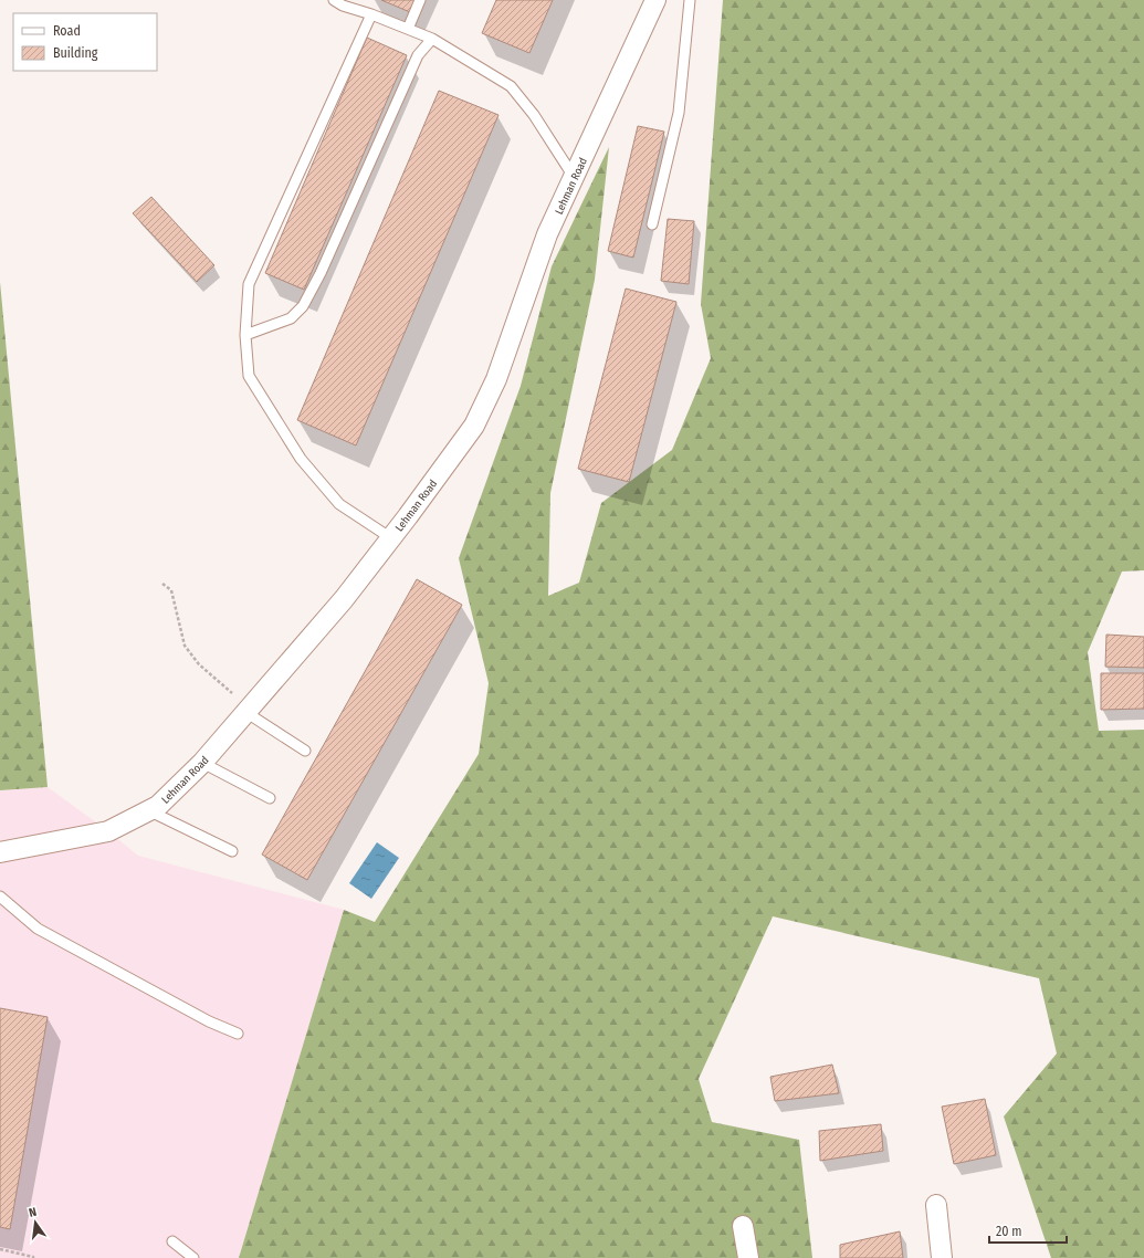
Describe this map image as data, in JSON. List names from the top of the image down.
{
  "streets": {
    "street": ["Lehman Road"]
  },
  "legend": ["Road", "Building"],
  "scale_bar": "20 m",
  "north": "top"
}
